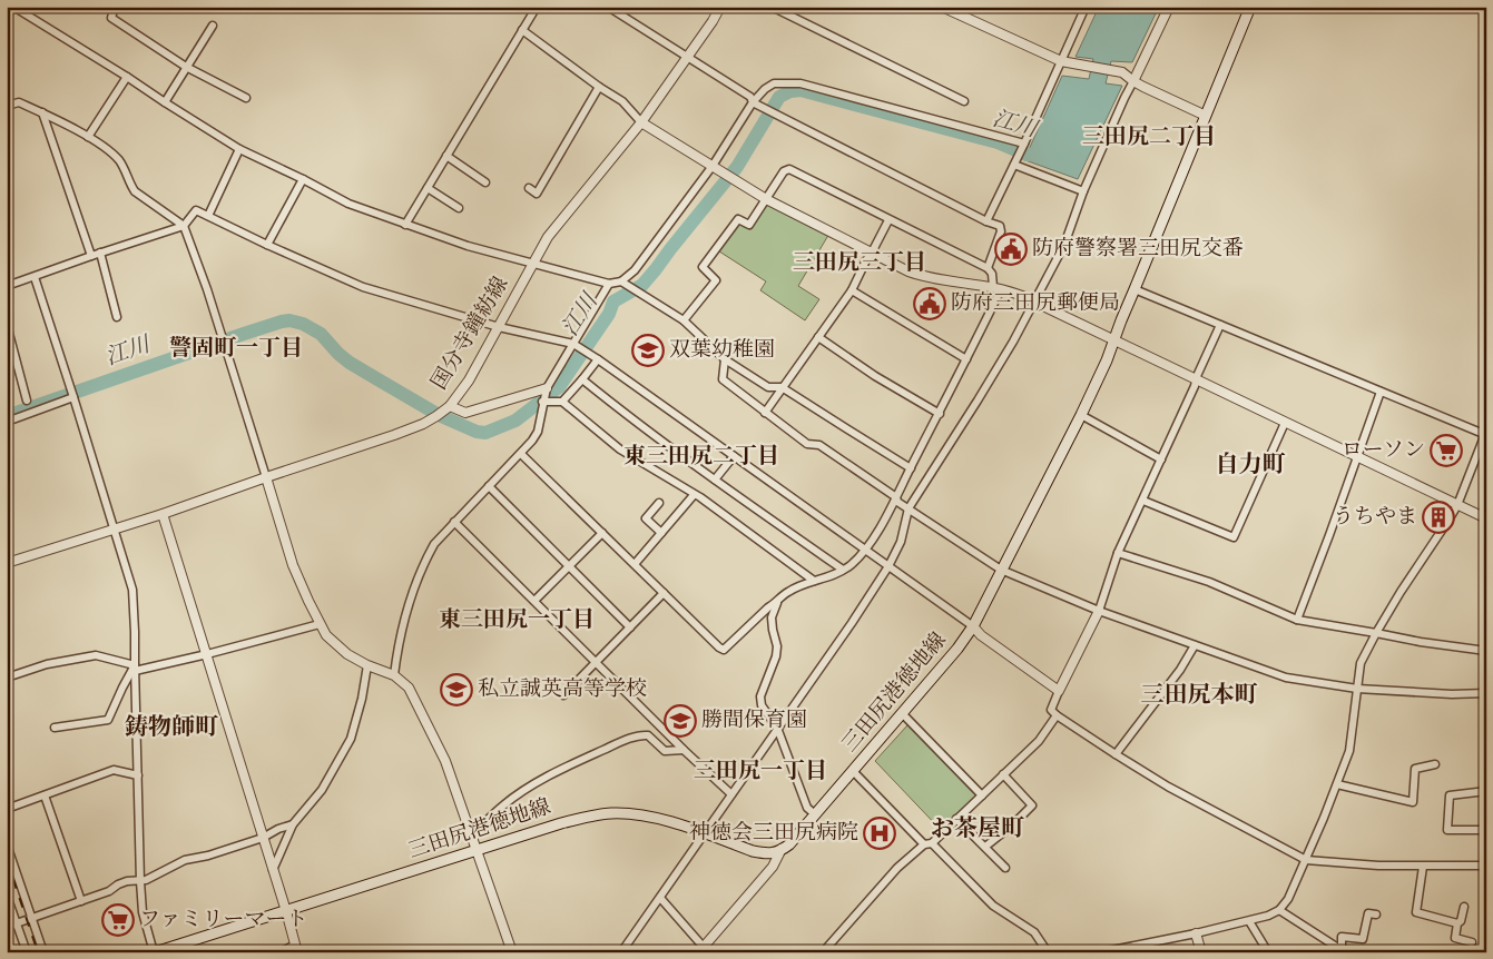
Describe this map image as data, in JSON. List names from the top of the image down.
{
  "streets": {
    "main road": ["三田尻港徳地線"],
    "street": ["国分寺鐘紡線"]
  },
  "districts": [
    "三田尻二丁目",
    "三田尻三丁目",
    "警固町一丁目",
    "東三田尻二丁目",
    "自力町",
    "東三田尻一丁目",
    "三田尻本町",
    "鋳物師町",
    "三田尻一丁目",
    "お茶屋町"
  ],
  "water": ["江川"],
  "places": {
    "public building": ["防府警察署三田尻交番", "防府三田尻郵便局"],
    "school or university": ["双葉幼稚園", "私立誠英高等学校", "勝間保育園"],
    "supermarket": ["ローソン", "ファミリーマート"],
    "building": ["うちやま"],
    "hospital": ["神徳会三田尻病院"]
  }
}
